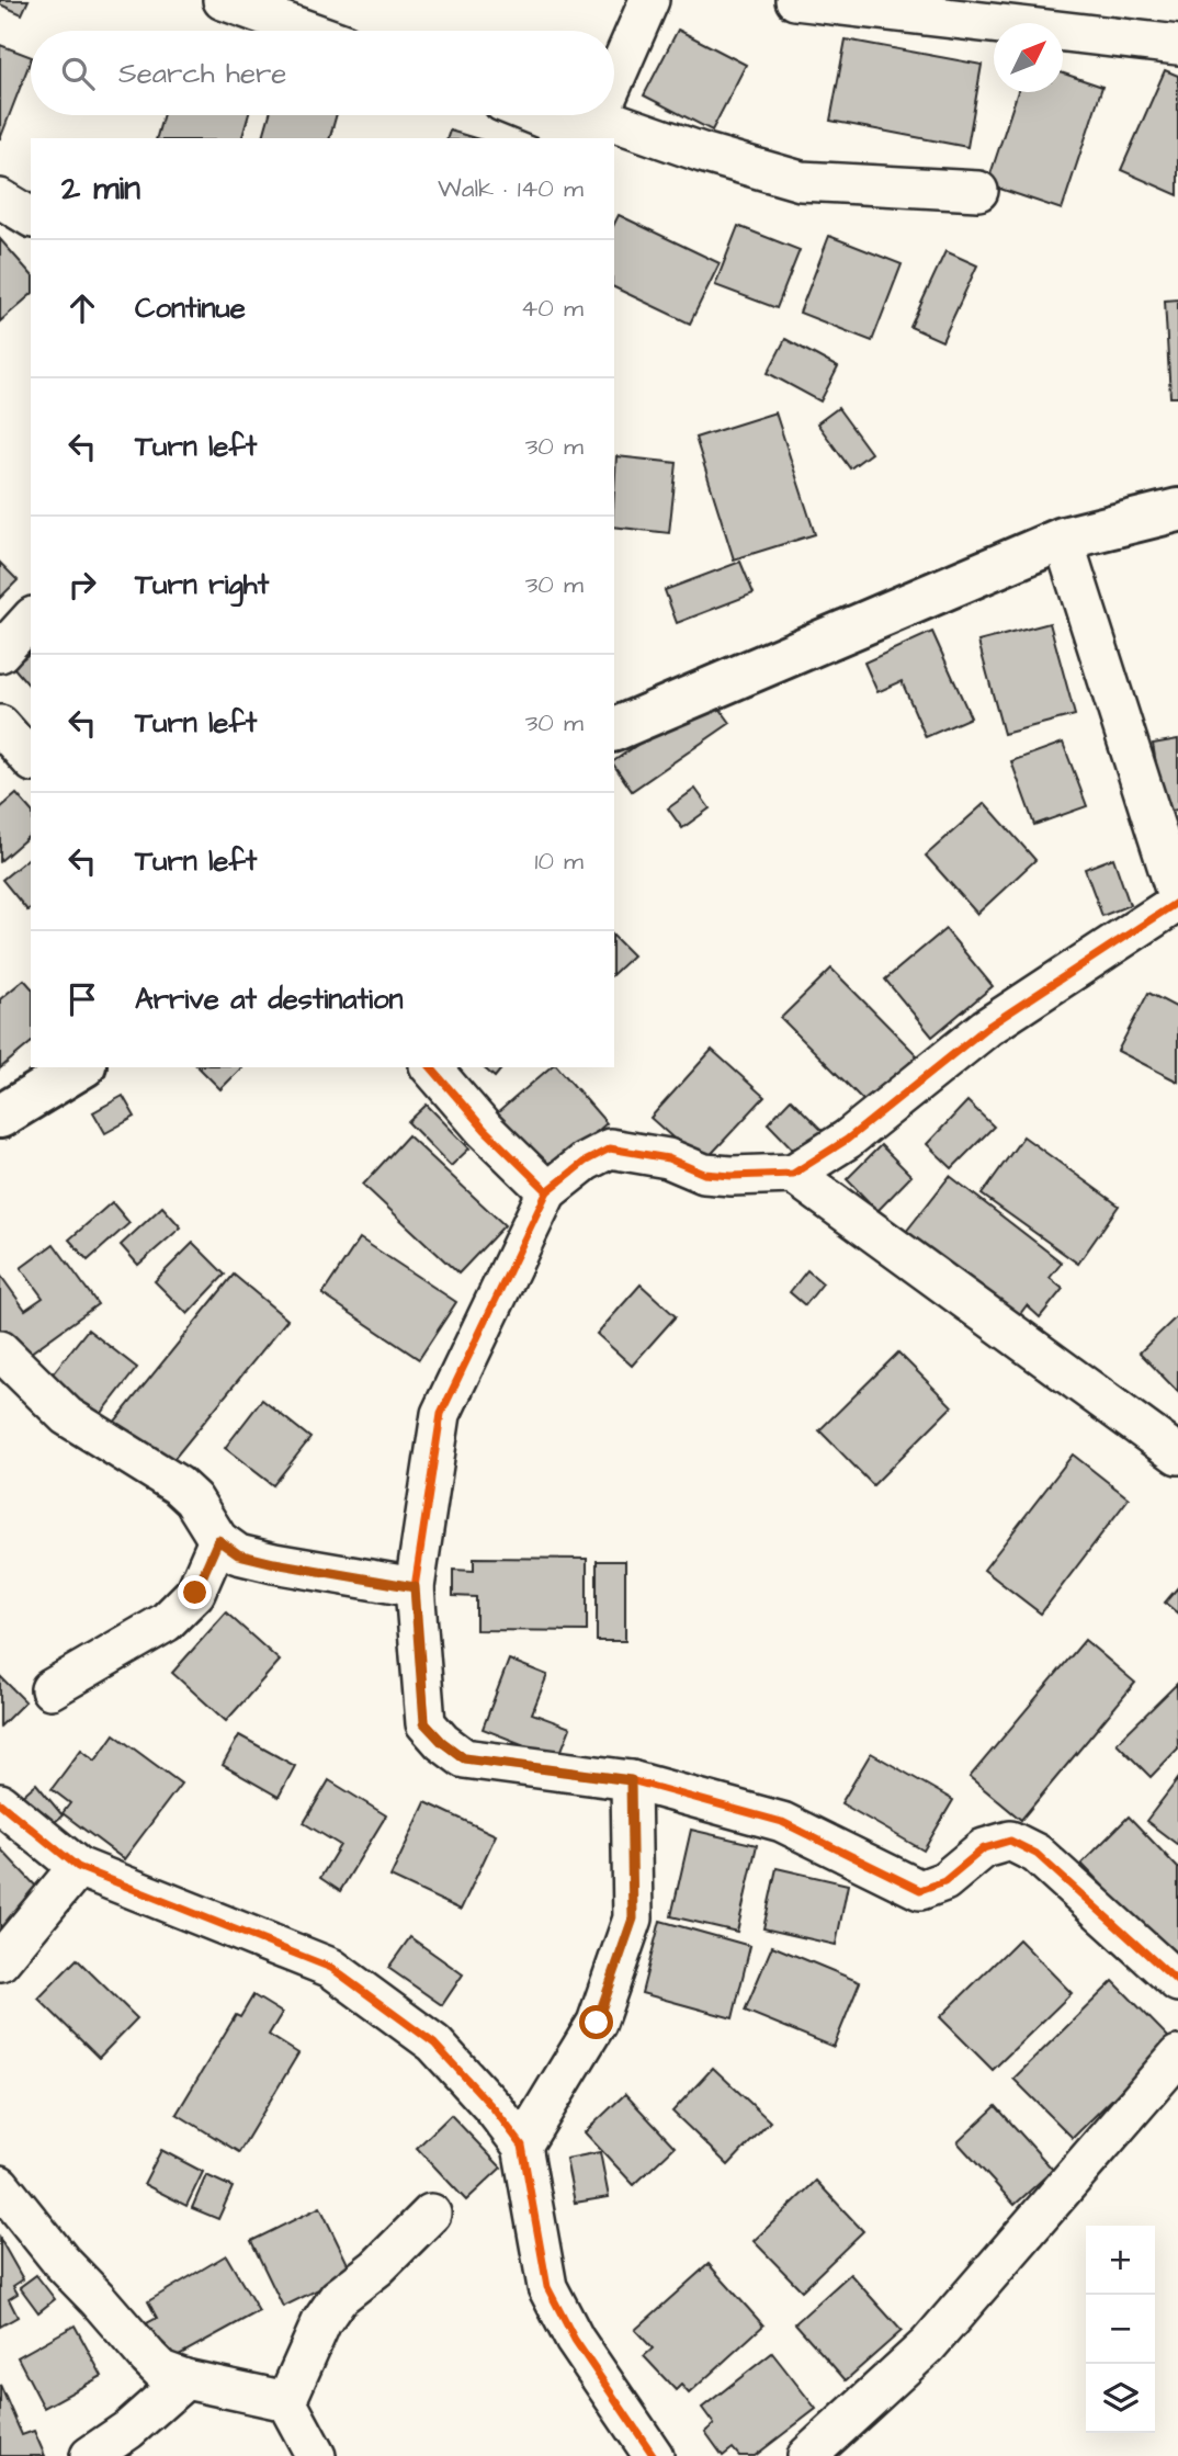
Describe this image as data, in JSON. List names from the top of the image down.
{
  "north": "top right",
  "page": {
    "search": "Search here",
    "heading": ["2 min", "Walk · 140 m"],
    "list": [
      ["Continue", "40 m"],
      ["Turn left", "30 m"],
      ["Turn right", "30 m"],
      ["Turn left", "30 m"],
      ["Turn left", "10 m"],
      "Arrive at destination"
    ],
    "map_buttons": ["+", "−"]
  }
}
